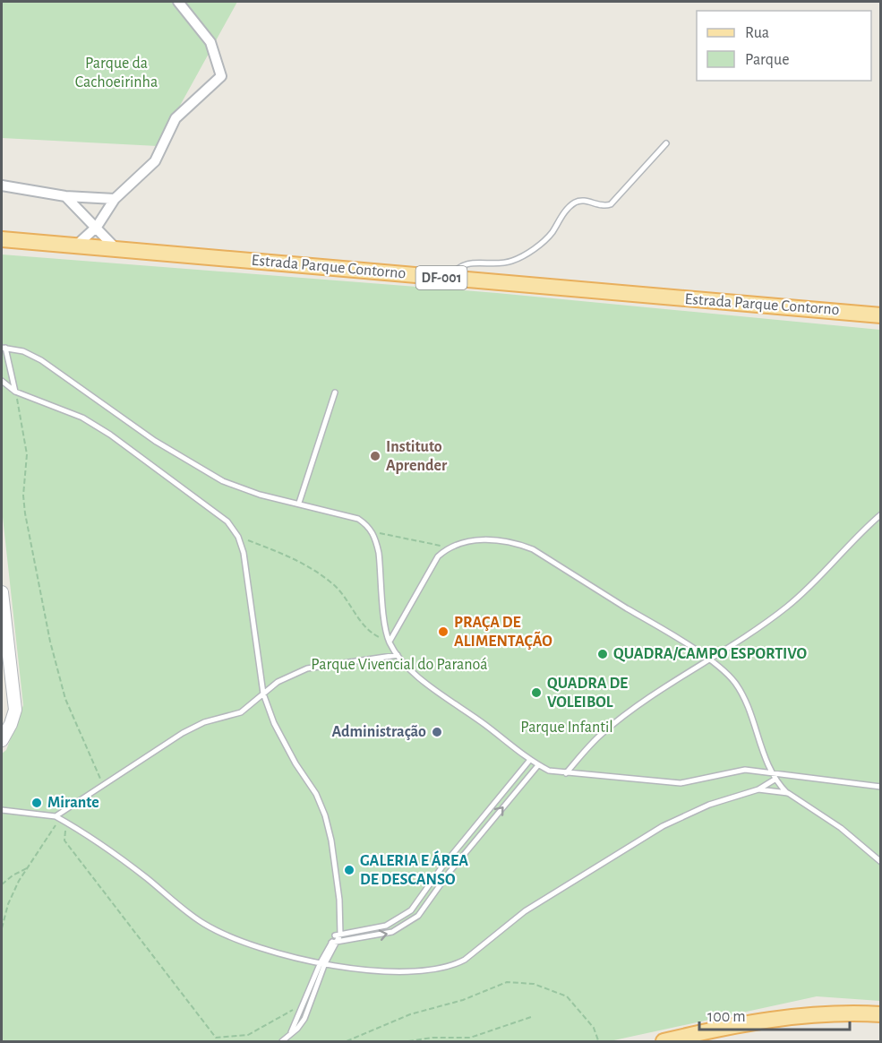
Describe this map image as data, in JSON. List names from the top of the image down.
{
  "streets": {
    "main road": ["Estrada Parque Contorno", "DF-001"]
  },
  "parks": ["Parque da Cachoeirinha", "Parque Vivencial do Paranoá", "Parque Infantil"],
  "places": [
    "Instituto Aprender",
    "PRAÇA DE ALIMENTAÇÃO",
    "QUADRA/CAMPO ESPORTIVO",
    "QUADRA DE VOLEIBOL",
    "Administração",
    "Mirante",
    "GALERIA E ÁREA DE DESCANSO"
  ],
  "legend": ["Rua", "Parque"],
  "scale_bar": "100 m"
}
